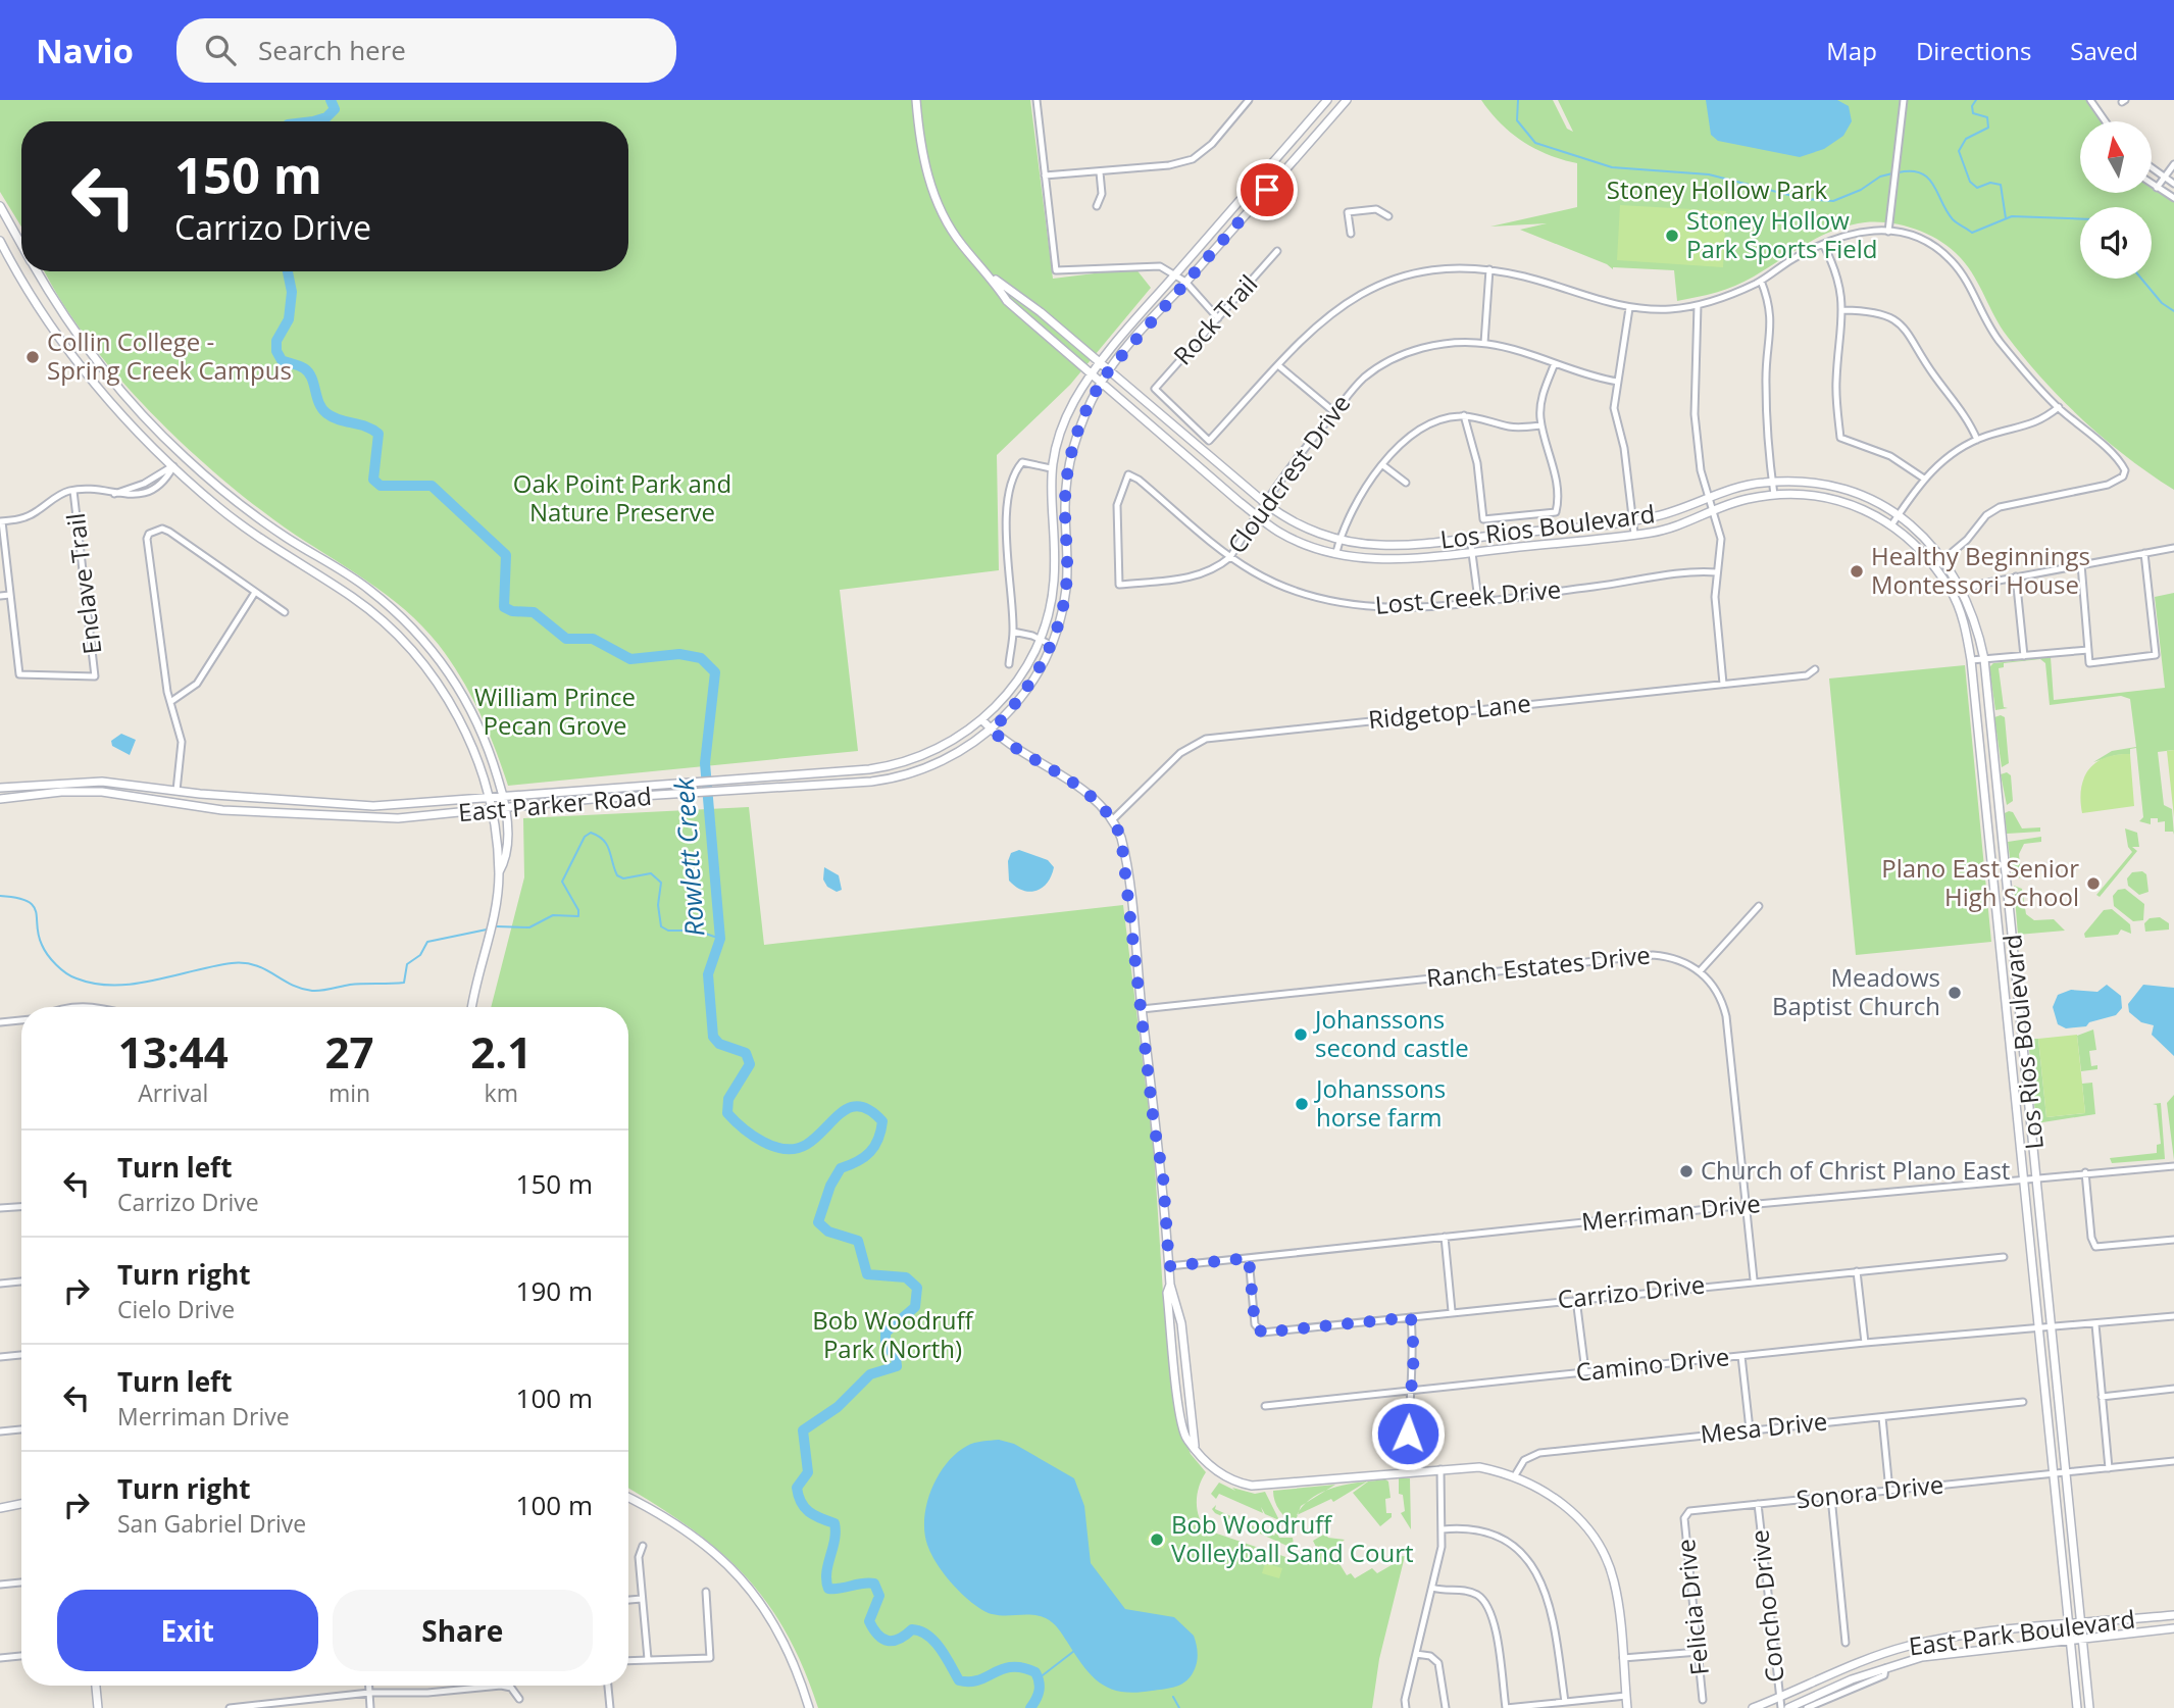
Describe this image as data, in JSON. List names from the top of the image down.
{
  "streets": {
    "main road": ["Los Rios Boulevard", "East Parker Road", "East Park Boulevard"],
    "street": [
      "Rock Trail",
      "Cloudcrest Drive",
      "Enclave Trail",
      "Lost Creek Drive",
      "Ridgetop Lane",
      "Ranch Estates Drive",
      "Merriman Drive",
      "Carrizo Drive",
      "Camino Drive",
      "Mesa Drive",
      "Sonora Drive",
      "Concho Drive",
      "Felicia Drive"
    ]
  },
  "crossings": [
    ["Cloudcrest Drive", "Los Rios Boulevard"],
    ["Cloudcrest Drive", "Lost Creek Drive"],
    ["Los Rios Boulevard", "East Parker Road"],
    ["Los Rios Boulevard", "Merriman Drive"],
    ["Los Rios Boulevard", "Camino Drive"],
    ["Los Rios Boulevard", "Sonora Drive"],
    ["Los Rios Boulevard", "East Park Boulevard"],
    ["Merriman Drive", "Carrizo Drive"],
    ["Sonora Drive", "Concho Drive"],
    ["Sonora Drive", "Felicia Drive"],
    ["Concho Drive", "East Park Boulevard"]
  ],
  "water": ["Rowlett Creek"],
  "parks": [
    "Stoney Hollow Park",
    "Oak Point Park and Nature Preserve",
    "William Prince Pecan Grove",
    "Bob Woodruff Park (North)"
  ],
  "places": [
    "Stoney Hollow Park Sports Field",
    "Collin College - Spring Creek Campus",
    "Healthy Beginnings Montessori House",
    "Plano East Senior High School",
    "Meadows Baptist Church",
    "Johanssons second castle",
    "Johanssons horse farm",
    "Church of Christ Plano East",
    "Bob Woodruff Volleyball Sand Court"
  ],
  "north": "top",
  "page": {
    "header": "Navio",
    "search": "Search here",
    "nav": ["Map", "Directions", "Saved"],
    "turn": ["150 m", "Carrizo Drive"],
    "eta": [
      "13:44",
      "Arrival",
      "27",
      "min",
      "2.1",
      "km"
    ],
    "list": [
      {
        "name": "Turn left",
        "note": "Carrizo Drive",
        "value": "150 m"
      },
      {
        "name": "Turn right",
        "note": "Cielo Drive",
        "value": "190 m"
      },
      {
        "name": "Turn left",
        "note": "Merriman Drive",
        "value": "100 m"
      },
      {
        "name": "Turn right",
        "note": "San Gabriel Drive",
        "value": "100 m"
      }
    ],
    "buttons": ["Exit", "Share"]
  }
}
